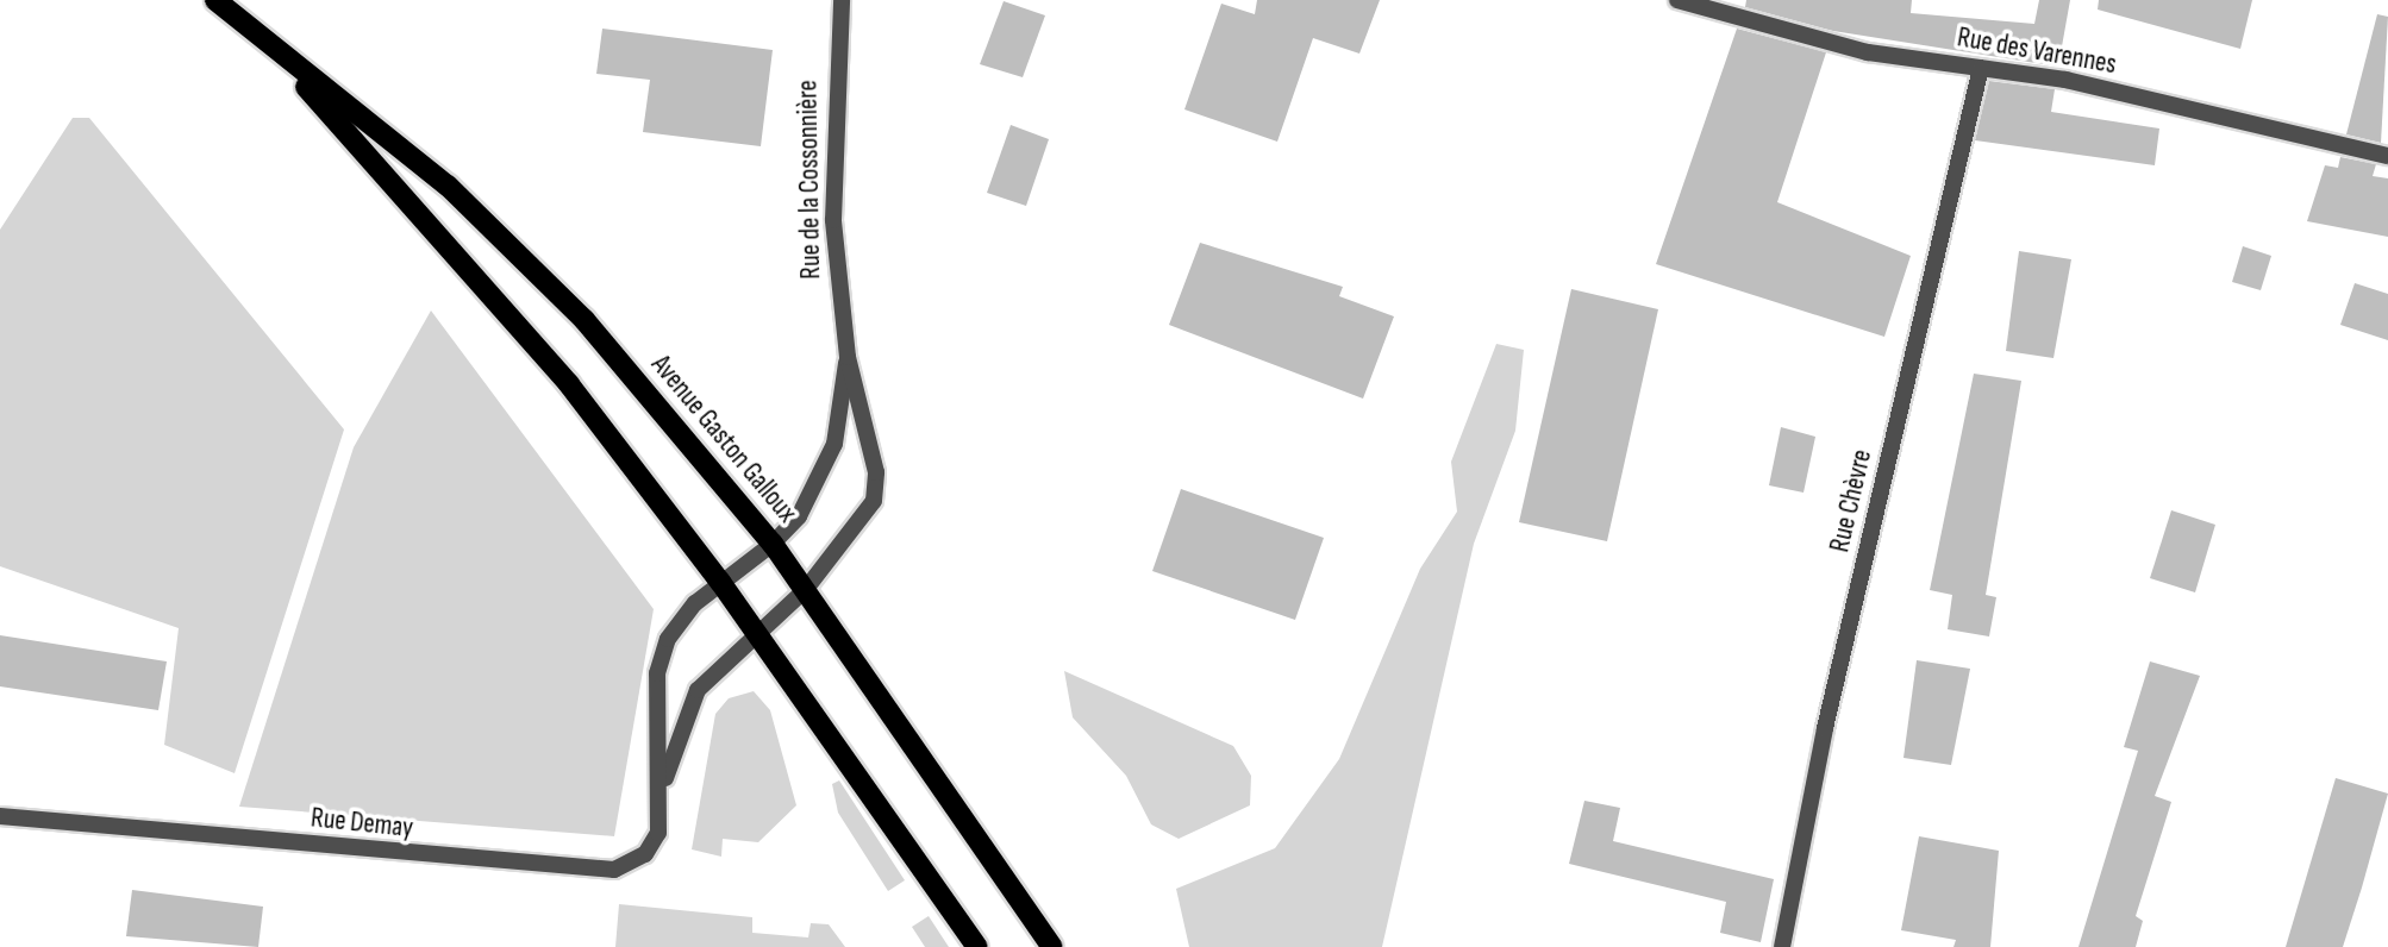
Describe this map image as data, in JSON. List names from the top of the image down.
{
  "streets": {
    "main road": ["Avenue Gaston Galloux"],
    "street": [
      "Rue des Varennes",
      "Rue de la Cossonnière",
      "Rue Chèvre",
      "Rue Demay"
    ]
  },
  "crossings": [
    ["Rue des Varennes", "Rue Chèvre"],
    ["Rue de la Cossonnière", "Avenue Gaston Galloux"],
    ["Rue de la Cossonnière", "Rue Demay"],
    ["Avenue Gaston Galloux", "Rue Demay"]
  ]
}
